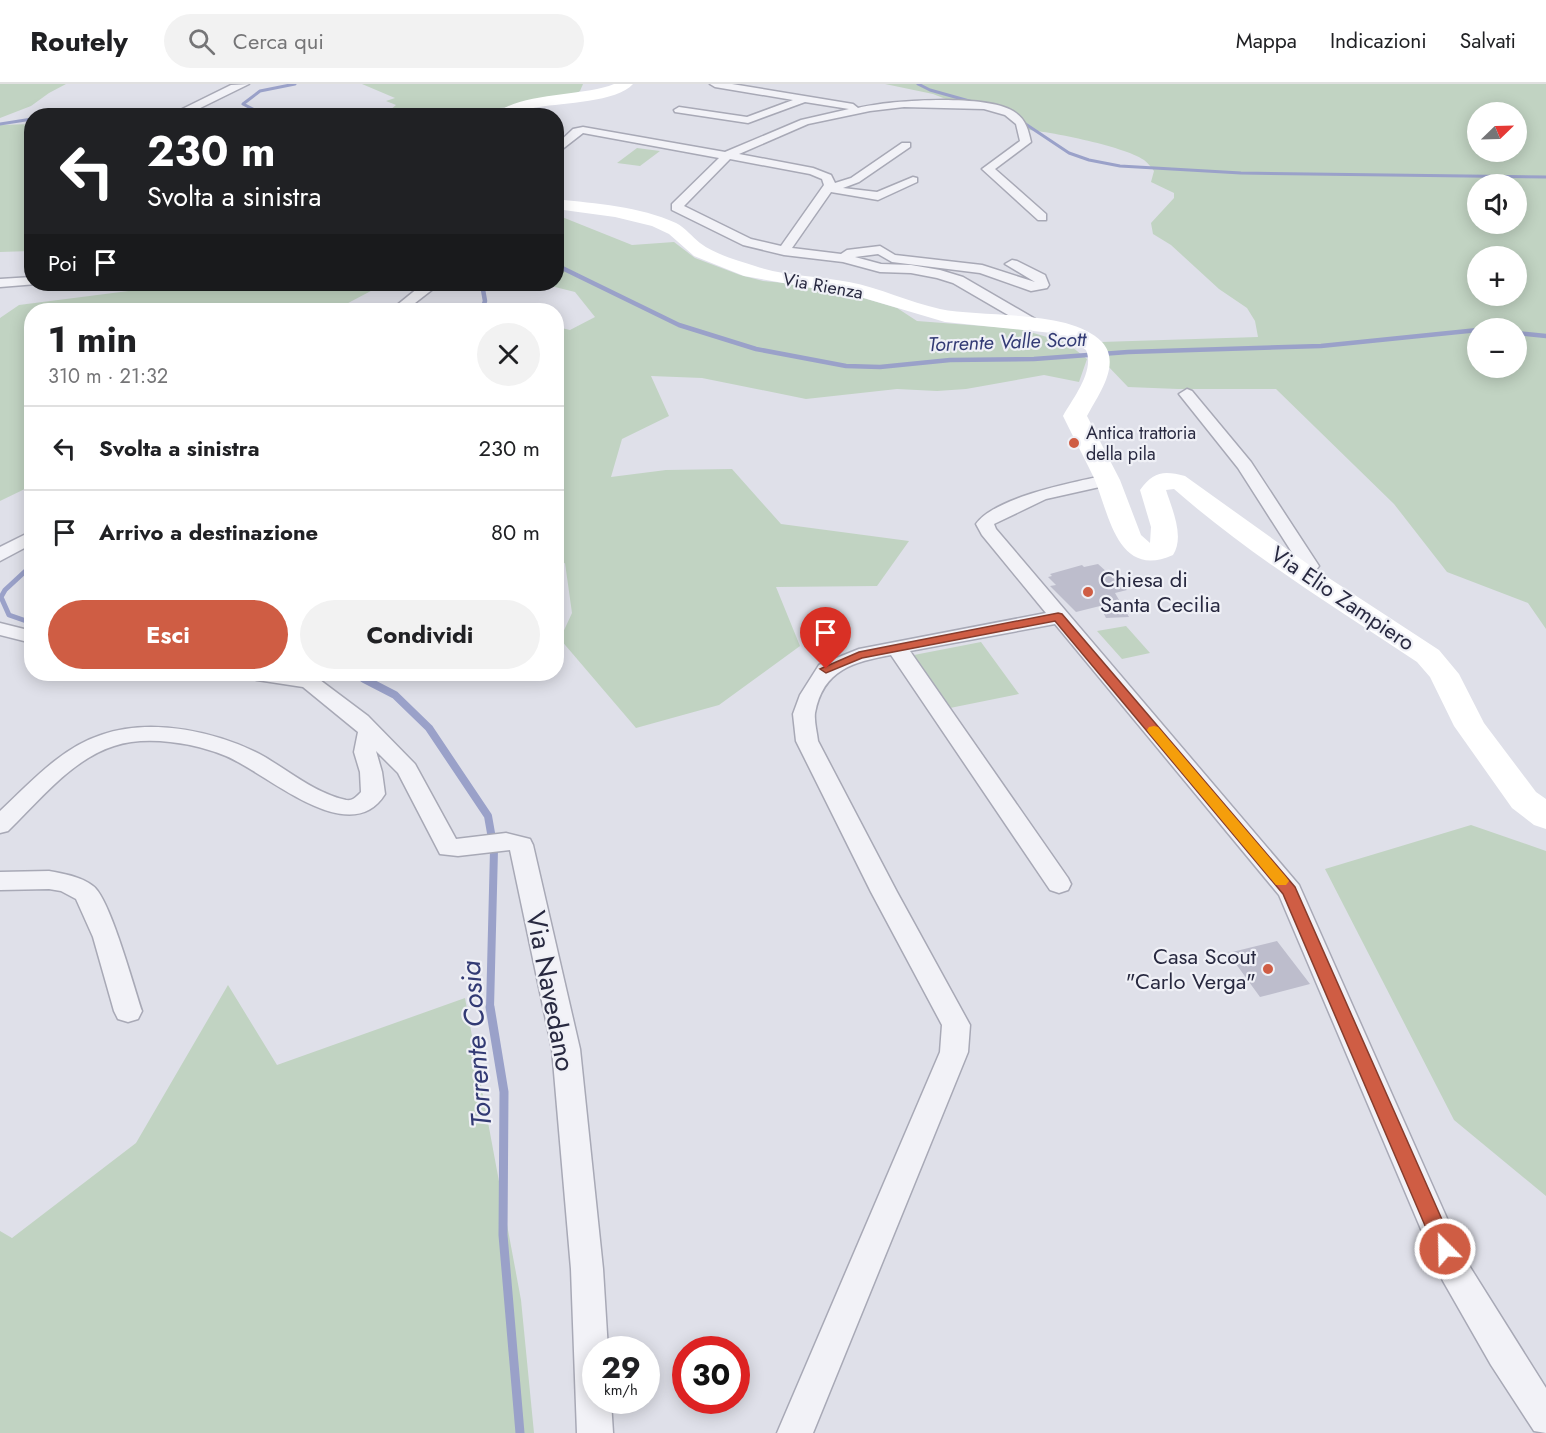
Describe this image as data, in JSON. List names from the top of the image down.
{
  "streets": {
    "street": ["Via Rienza", "Via Elio Zampiero", "Via Navedano"]
  },
  "crossings": [
    ["Via Rienza", "Via Elio Zampiero"]
  ],
  "water": ["Torrente Valle Scott", "Torrente Cosia"],
  "places": ["Antica trattoria della pila", "Chiesa di Santa Cecilia", "Casa Scout \"Carlo Verga\""],
  "north": "top right",
  "page": {
    "header": "Routely",
    "search": "Cerca qui",
    "nav": ["Mappa", "Indicazioni", "Salvati"],
    "map_buttons": ["+", "−"],
    "turn": ["230 m", "Svolta a sinistra"],
    "then": "Poi",
    "heading": ["1 min", "310 m · 21:32"],
    "list": [
      {
        "name": "Svolta a sinistra",
        "value": "230 m"
      },
      {
        "name": "Arrivo a destinazione",
        "value": "80 m"
      }
    ],
    "buttons": ["Esci", "Condividi"],
    "speed": "29 km/h",
    "limit": "30"
  }
}
